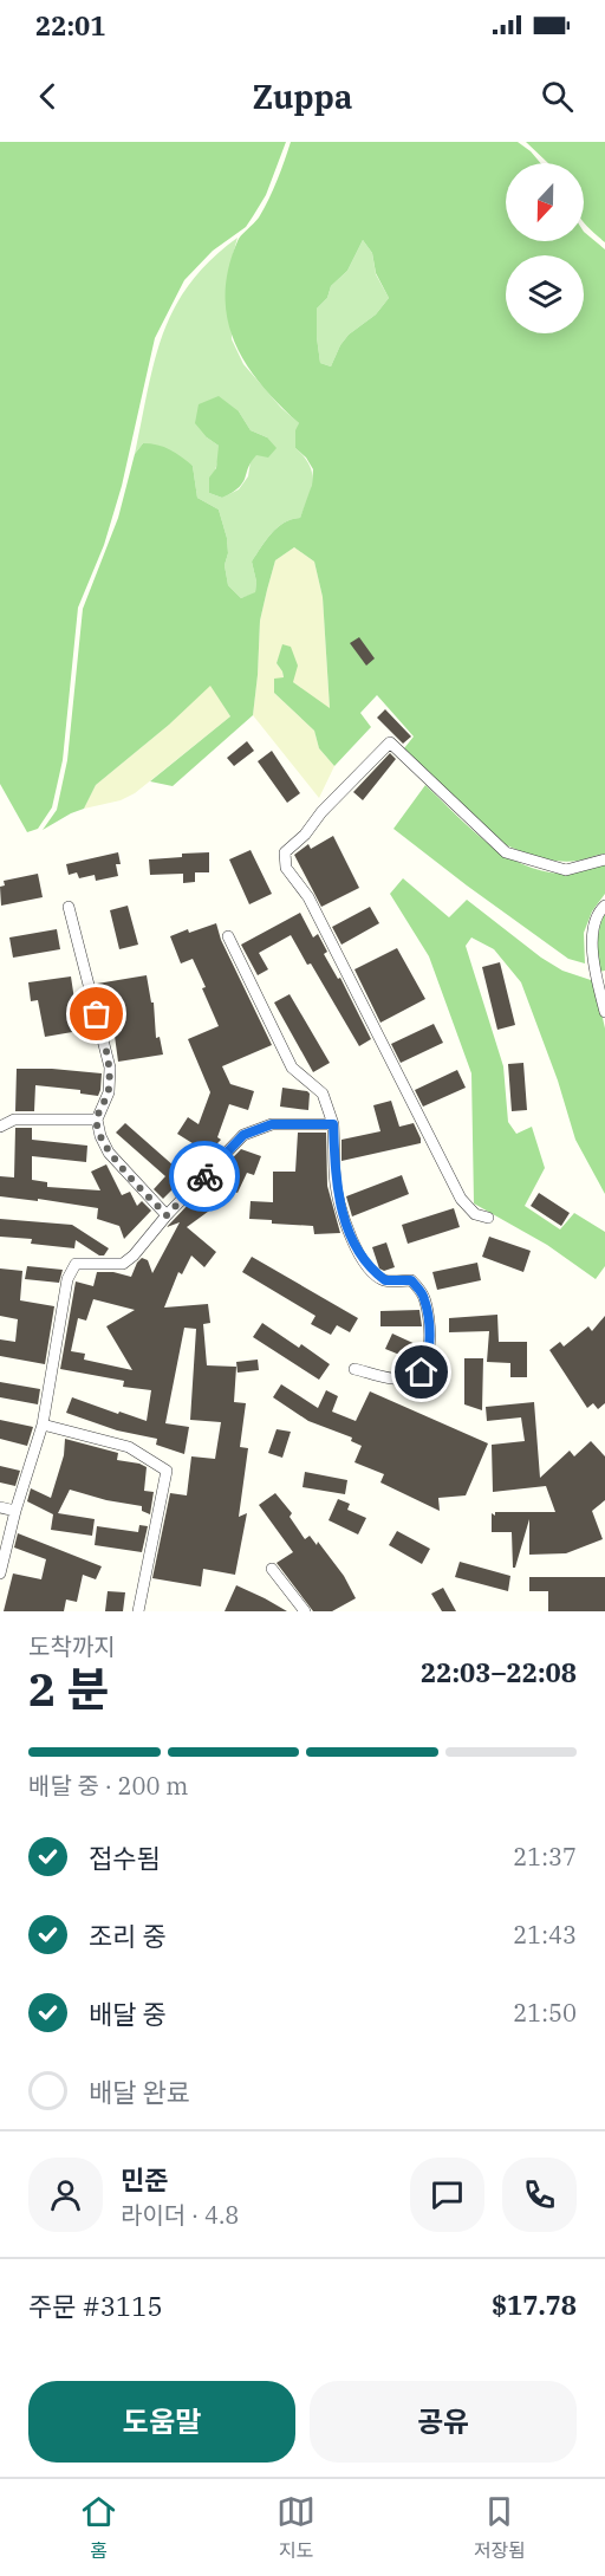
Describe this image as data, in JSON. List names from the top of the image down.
{
  "north": "bottom",
  "page": {
    "status": "22:01",
    "header": "Zuppa",
    "heading": ["2 분", "도착까지", "22:03–22:08"],
    "panel": [
      "민준",
      "라이더 · 4.8",
      "주문 #3115",
      "$17.78"
    ],
    "bar": "배달 중 · 200 m",
    "list": [
      ["접수됨", "21:37"],
      ["조리 중", "21:43"],
      ["배달 중", "21:50"],
      "배달 완료"
    ],
    "buttons": ["도움말", "공유"],
    "tabs": ["홈", "지도", "저장됨"]
  }
}
